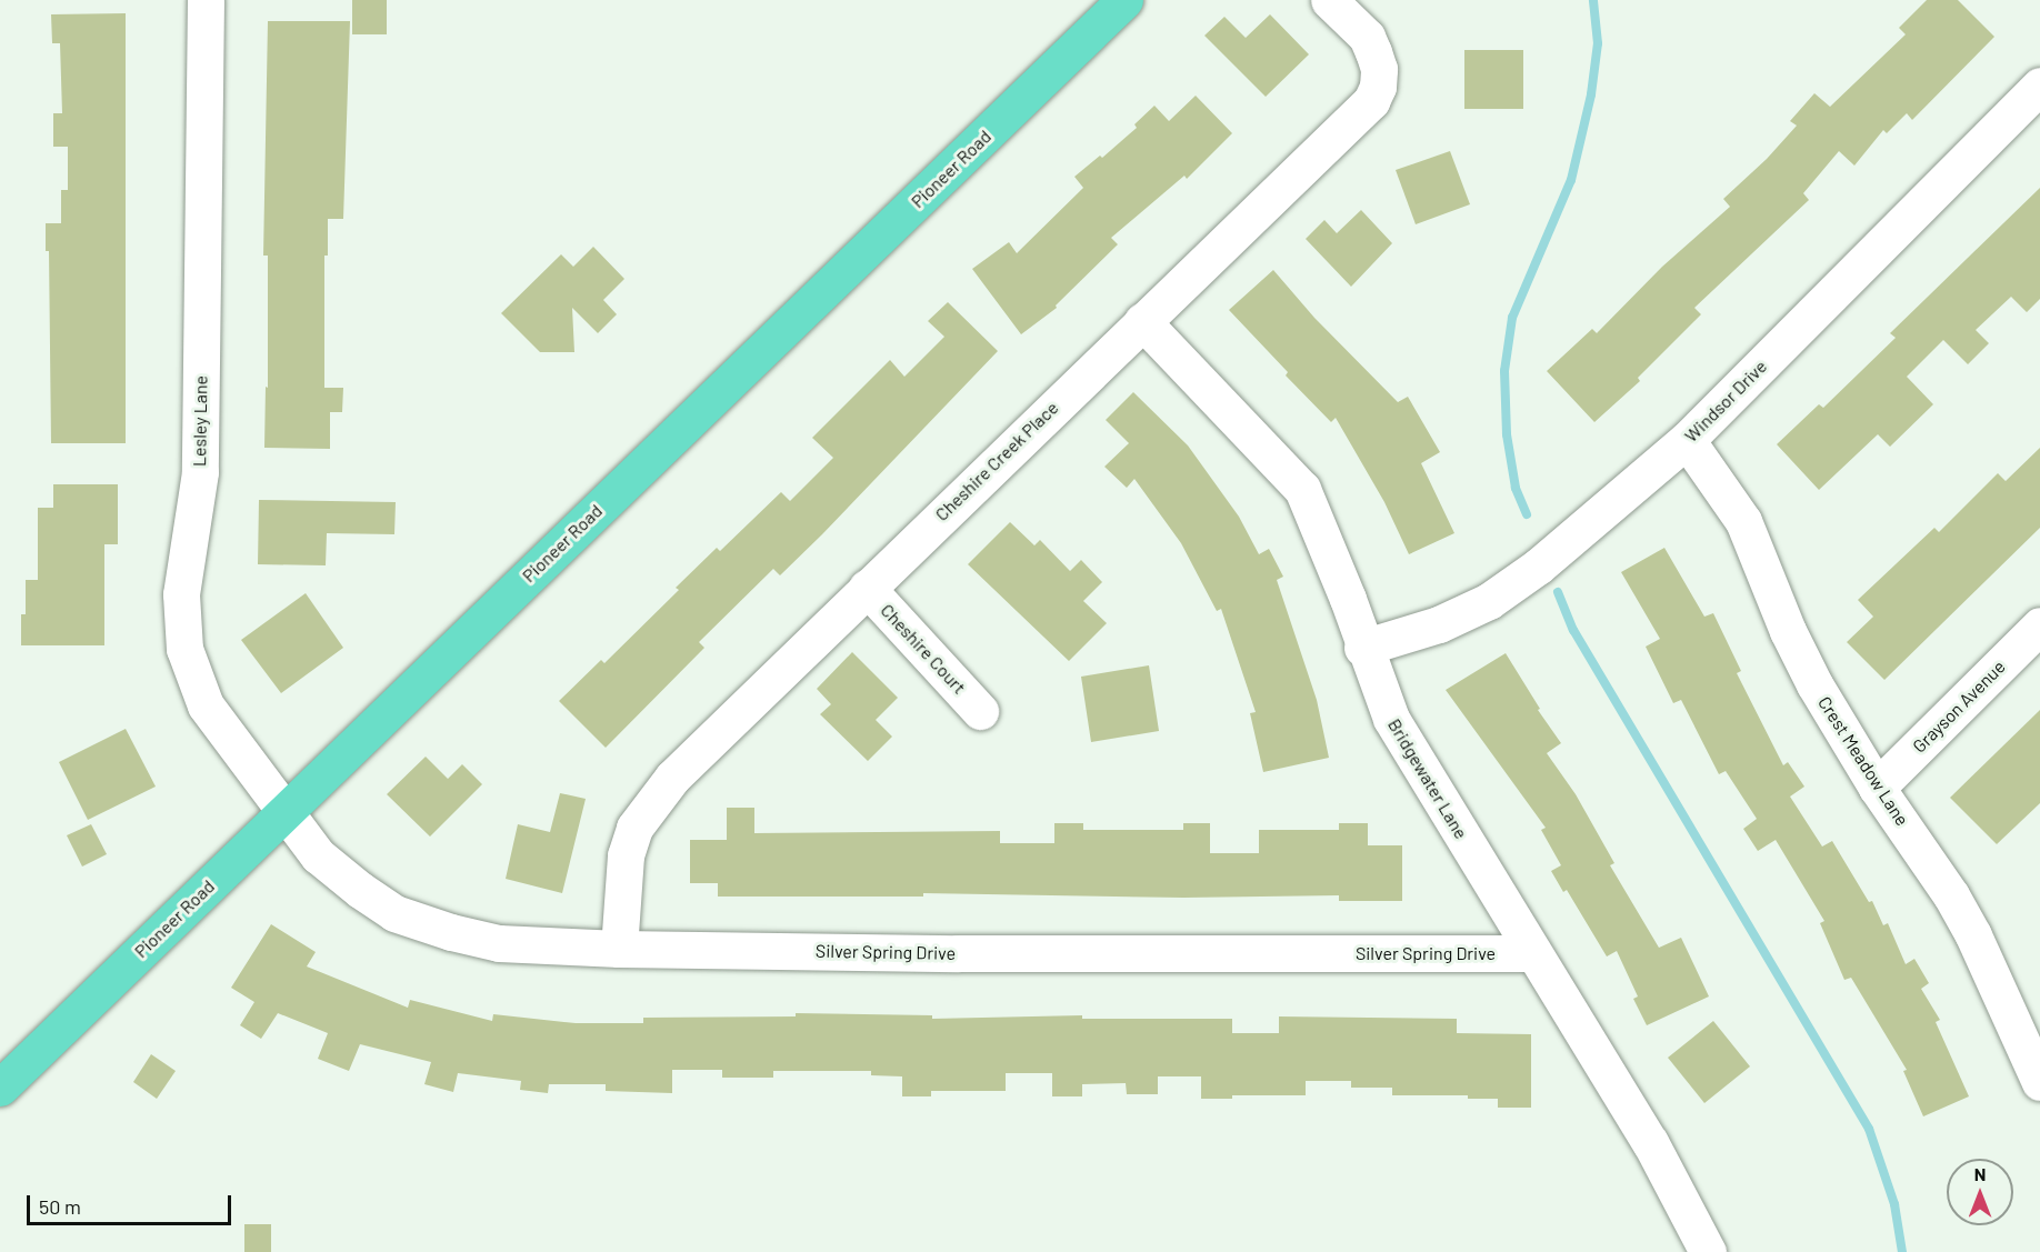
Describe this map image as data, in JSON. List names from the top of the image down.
{
  "streets": {
    "main road": ["Pioneer Road"],
    "street": [
      "Windsor Drive",
      "Lesley Lane",
      "Cheshire Creek Place",
      "Cheshire Court",
      "Grayson Avenue",
      "Crest Meadow Lane",
      "Bridgewater Lane",
      "Silver Spring Drive"
    ]
  },
  "crossings": [
    ["Pioneer Road", "Lesley Lane"],
    ["Pioneer Road", "Silver Spring Drive"],
    ["Windsor Drive", "Crest Meadow Lane"],
    ["Windsor Drive", "Bridgewater Lane"],
    ["Lesley Lane", "Silver Spring Drive"],
    ["Cheshire Creek Place", "Cheshire Court"],
    ["Cheshire Creek Place", "Bridgewater Lane"],
    ["Cheshire Creek Place", "Silver Spring Drive"],
    ["Grayson Avenue", "Crest Meadow Lane"],
    ["Bridgewater Lane", "Silver Spring Drive"]
  ],
  "scale_bar": "50 m",
  "north": "top"
}
